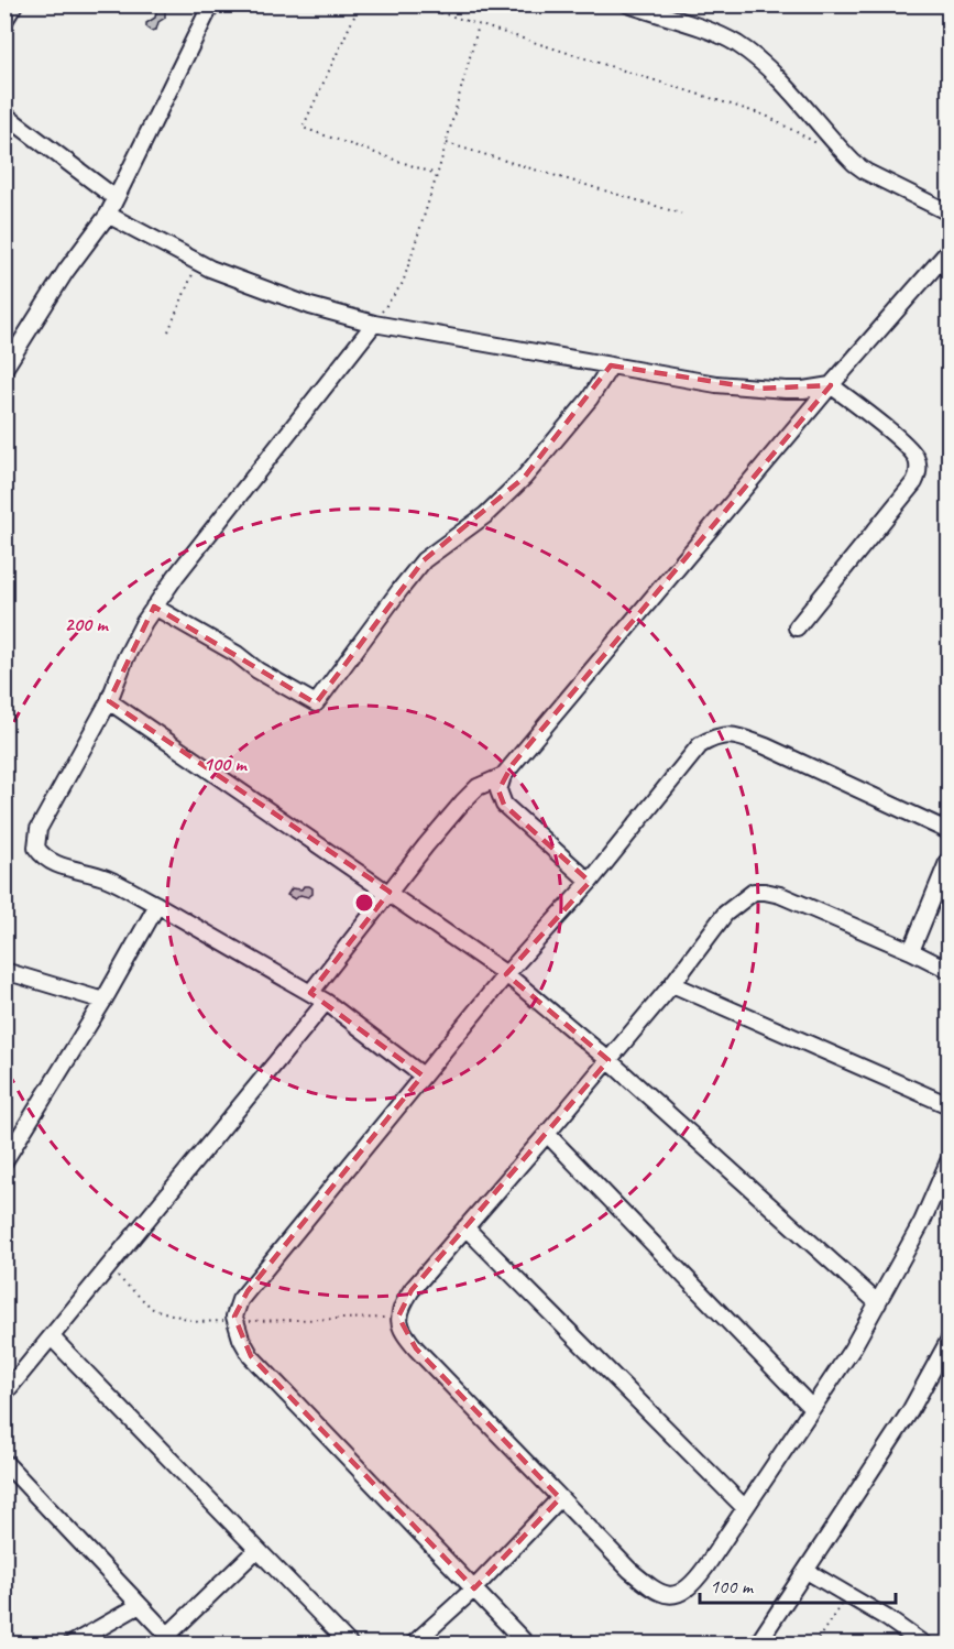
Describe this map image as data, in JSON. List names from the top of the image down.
{
  "scale_bar": "100 m",
  "rings": ["200 m", "100 m"]
}
